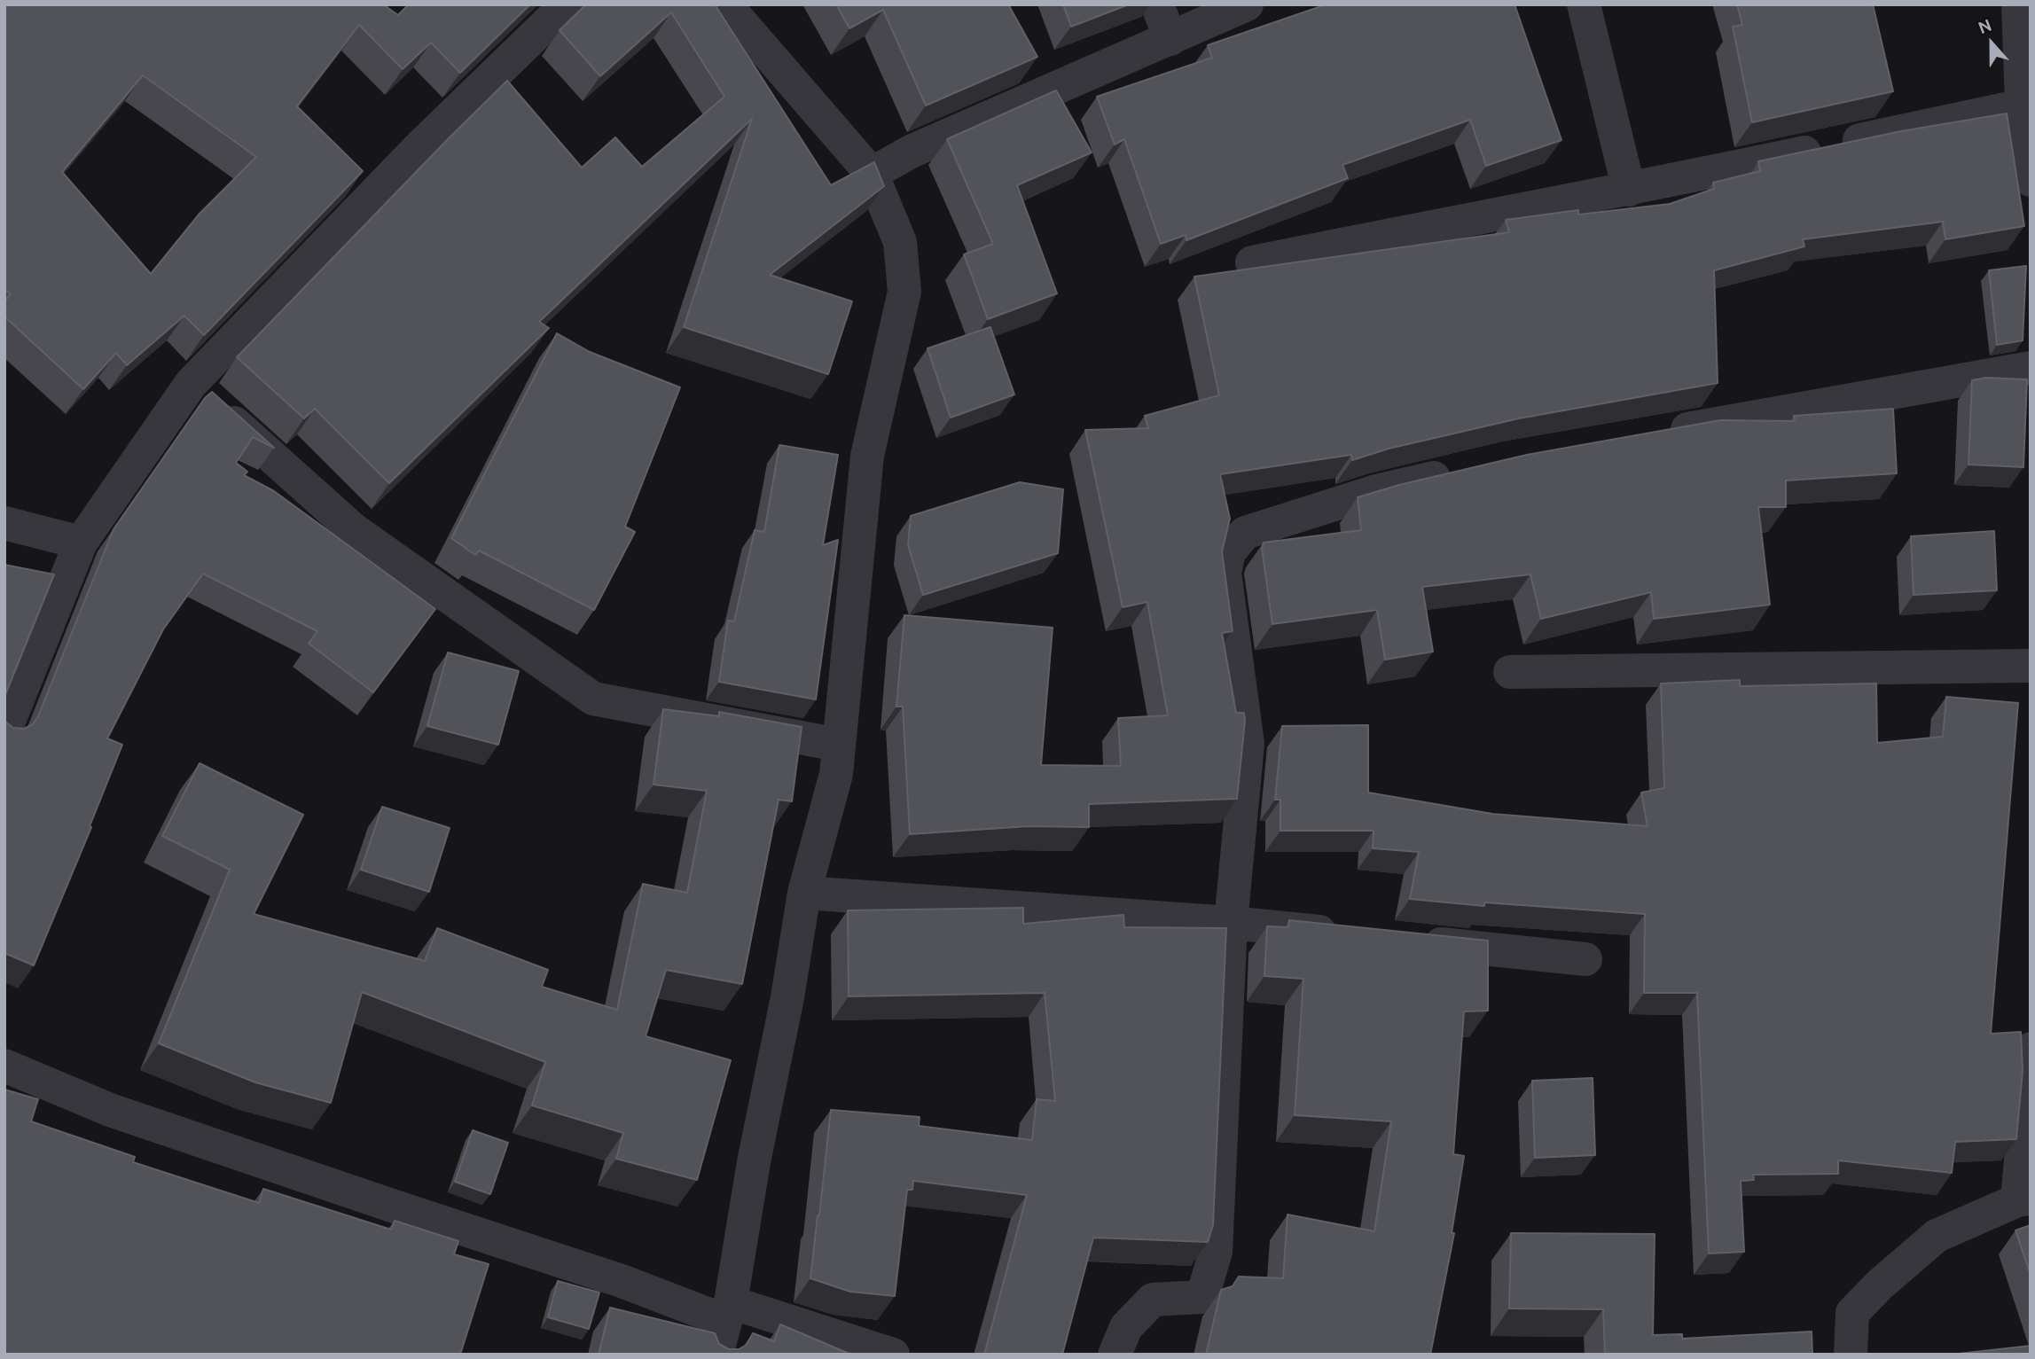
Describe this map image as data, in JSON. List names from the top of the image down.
{
  "north": "top"
}
